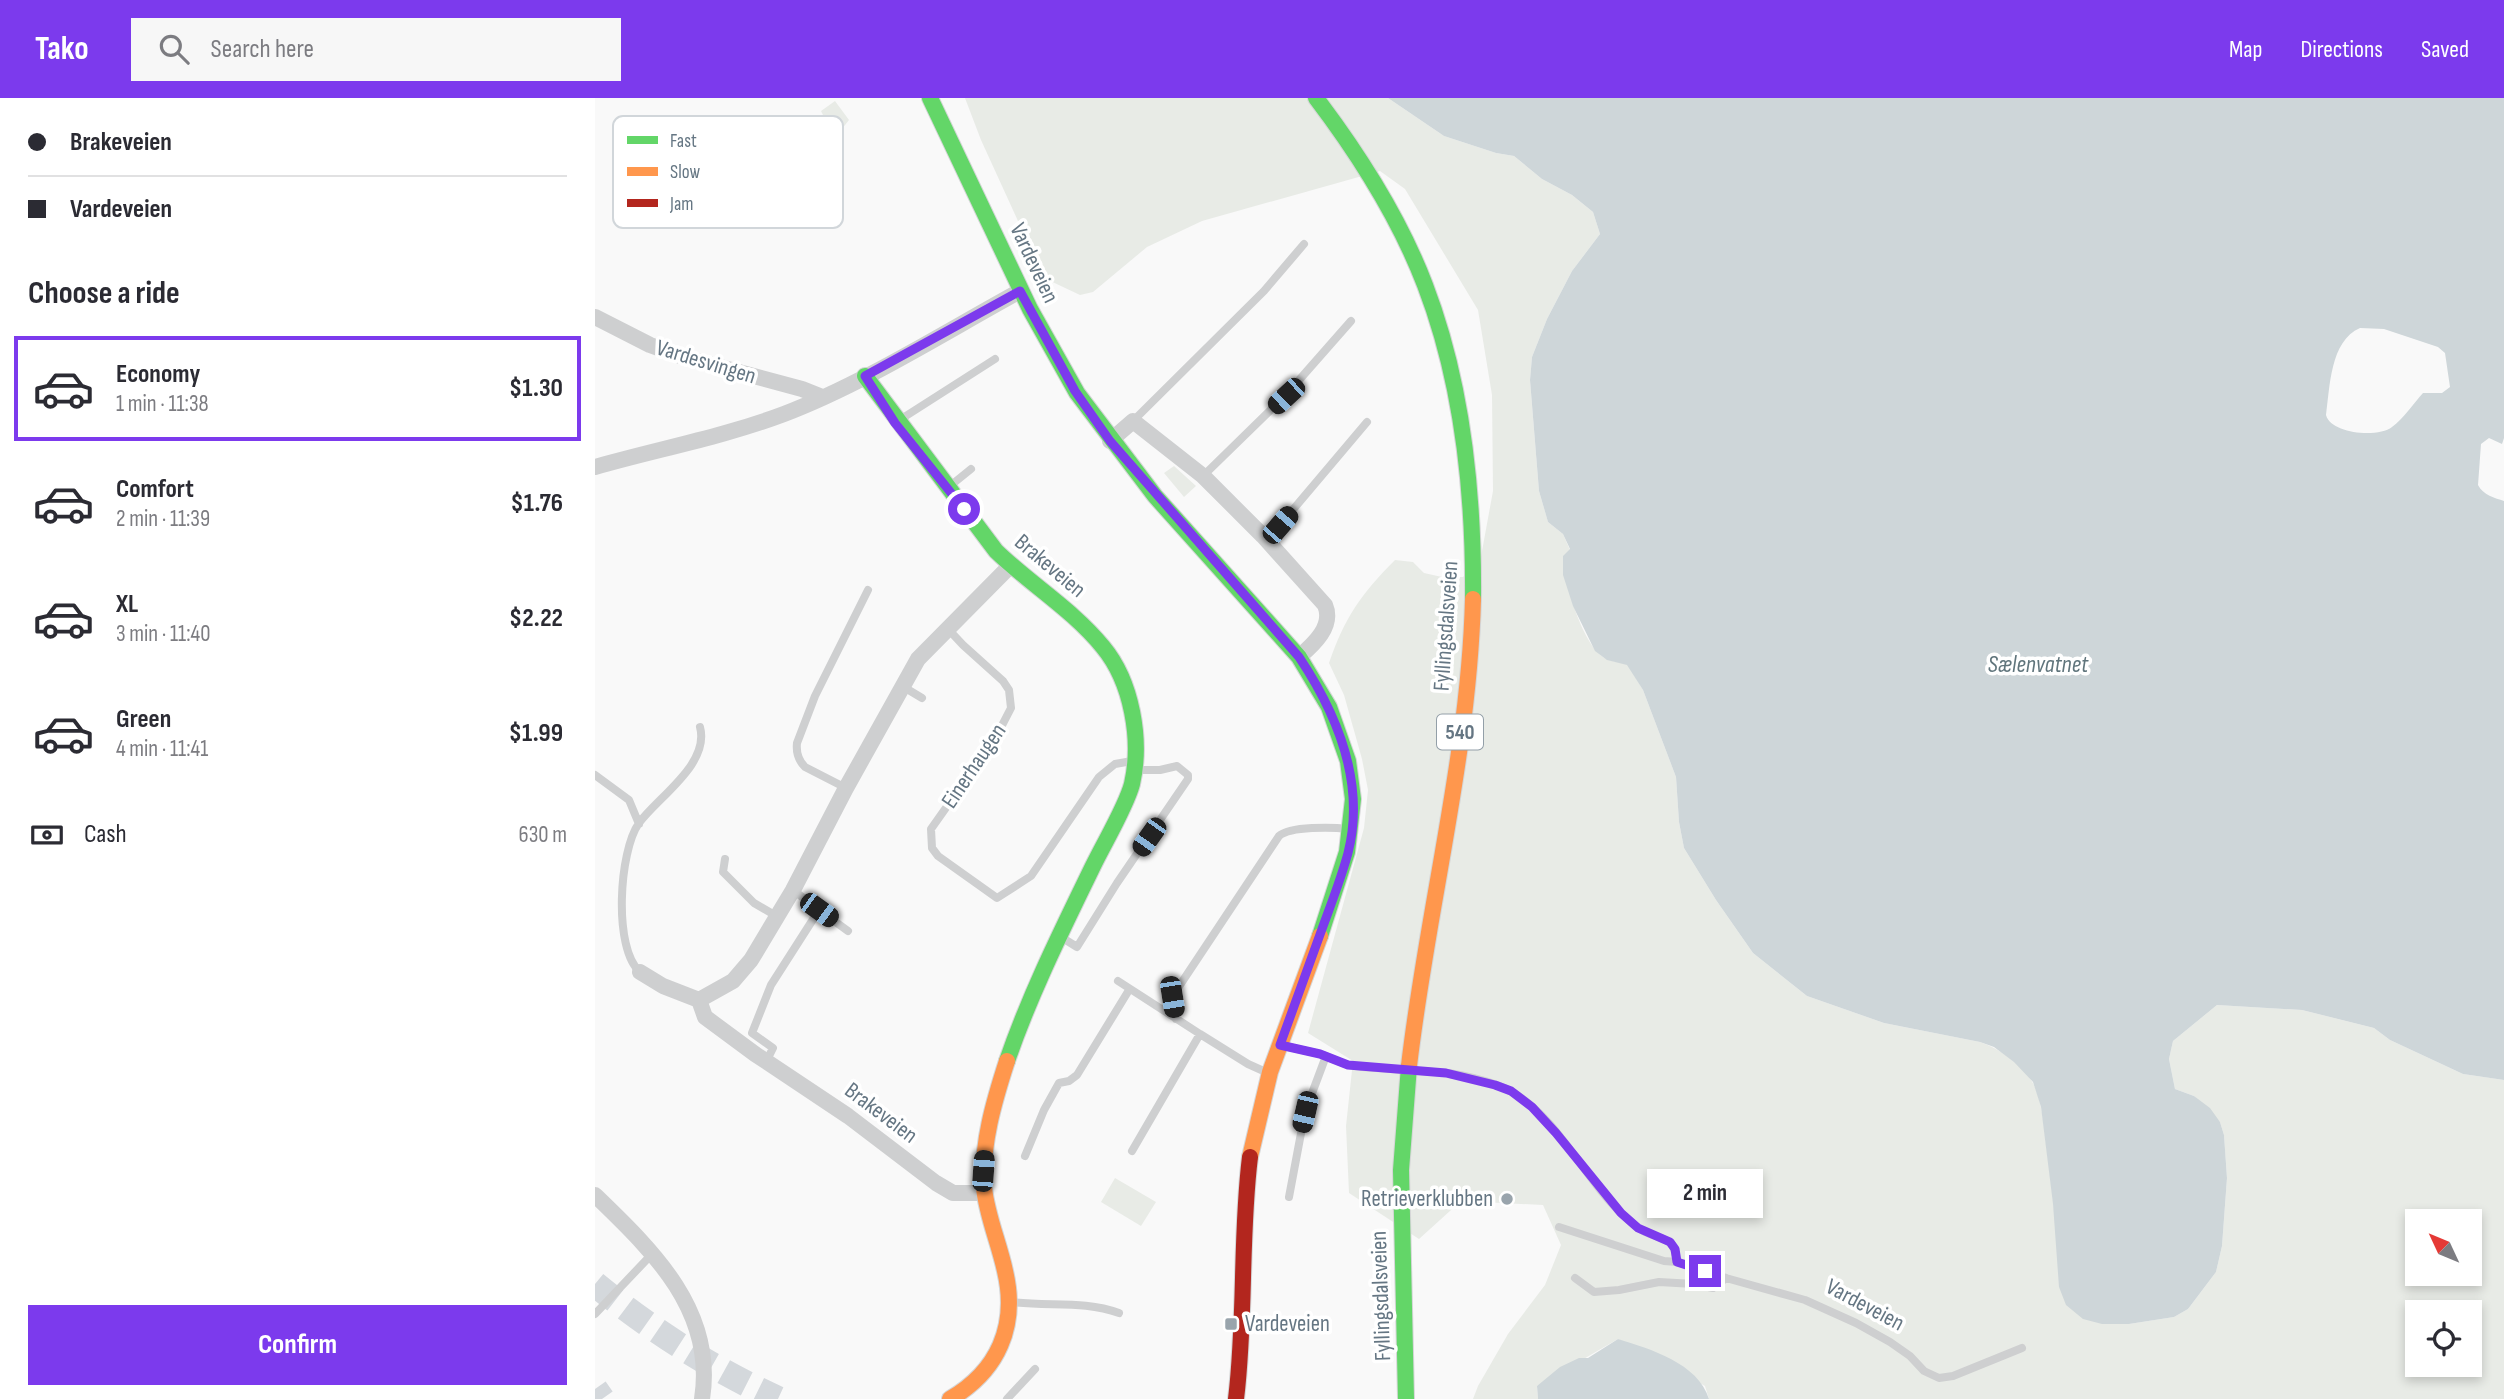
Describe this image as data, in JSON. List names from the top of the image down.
{
  "streets": {
    "main road": [
      "Vardeveien",
      "Brakeveien",
      "Fyllingsdalsveien",
      "540"
    ],
    "street": ["Vardesvingen"],
    "lane": ["Einerhaugen"]
  },
  "crossings": [
    ["Vardeveien", "Vardesvingen"],
    ["Vardesvingen", "Brakeveien"],
    ["Brakeveien", "Einerhaugen"]
  ],
  "water": ["Sælenvatnet"],
  "places": {
    "other": ["Retrieverklubben"],
    "transit": ["Vardeveien"]
  },
  "legend": ["Fast", "Slow", "Jam"],
  "north": "top left",
  "page": {
    "header": "Tako",
    "search": "Search here",
    "nav": ["Map", "Directions", "Saved"],
    "banner": ["Brakeveien", "Vardeveien"],
    "heading": "Choose a ride",
    "list": [
      {
        "name": "Economy",
        "note": "1 min · 11:38",
        "value": "$1.30"
      },
      {
        "name": "Comfort",
        "note": "2 min · 11:39",
        "value": "$1.76"
      },
      {
        "name": "XL",
        "note": "3 min · 11:40",
        "value": "$2.22"
      },
      {
        "name": "Green",
        "note": "4 min · 11:41",
        "value": "$1.99"
      }
    ],
    "pay": ["Cash", "630 m"],
    "bubble": "2 min",
    "buttons": "Confirm"
  }
}
